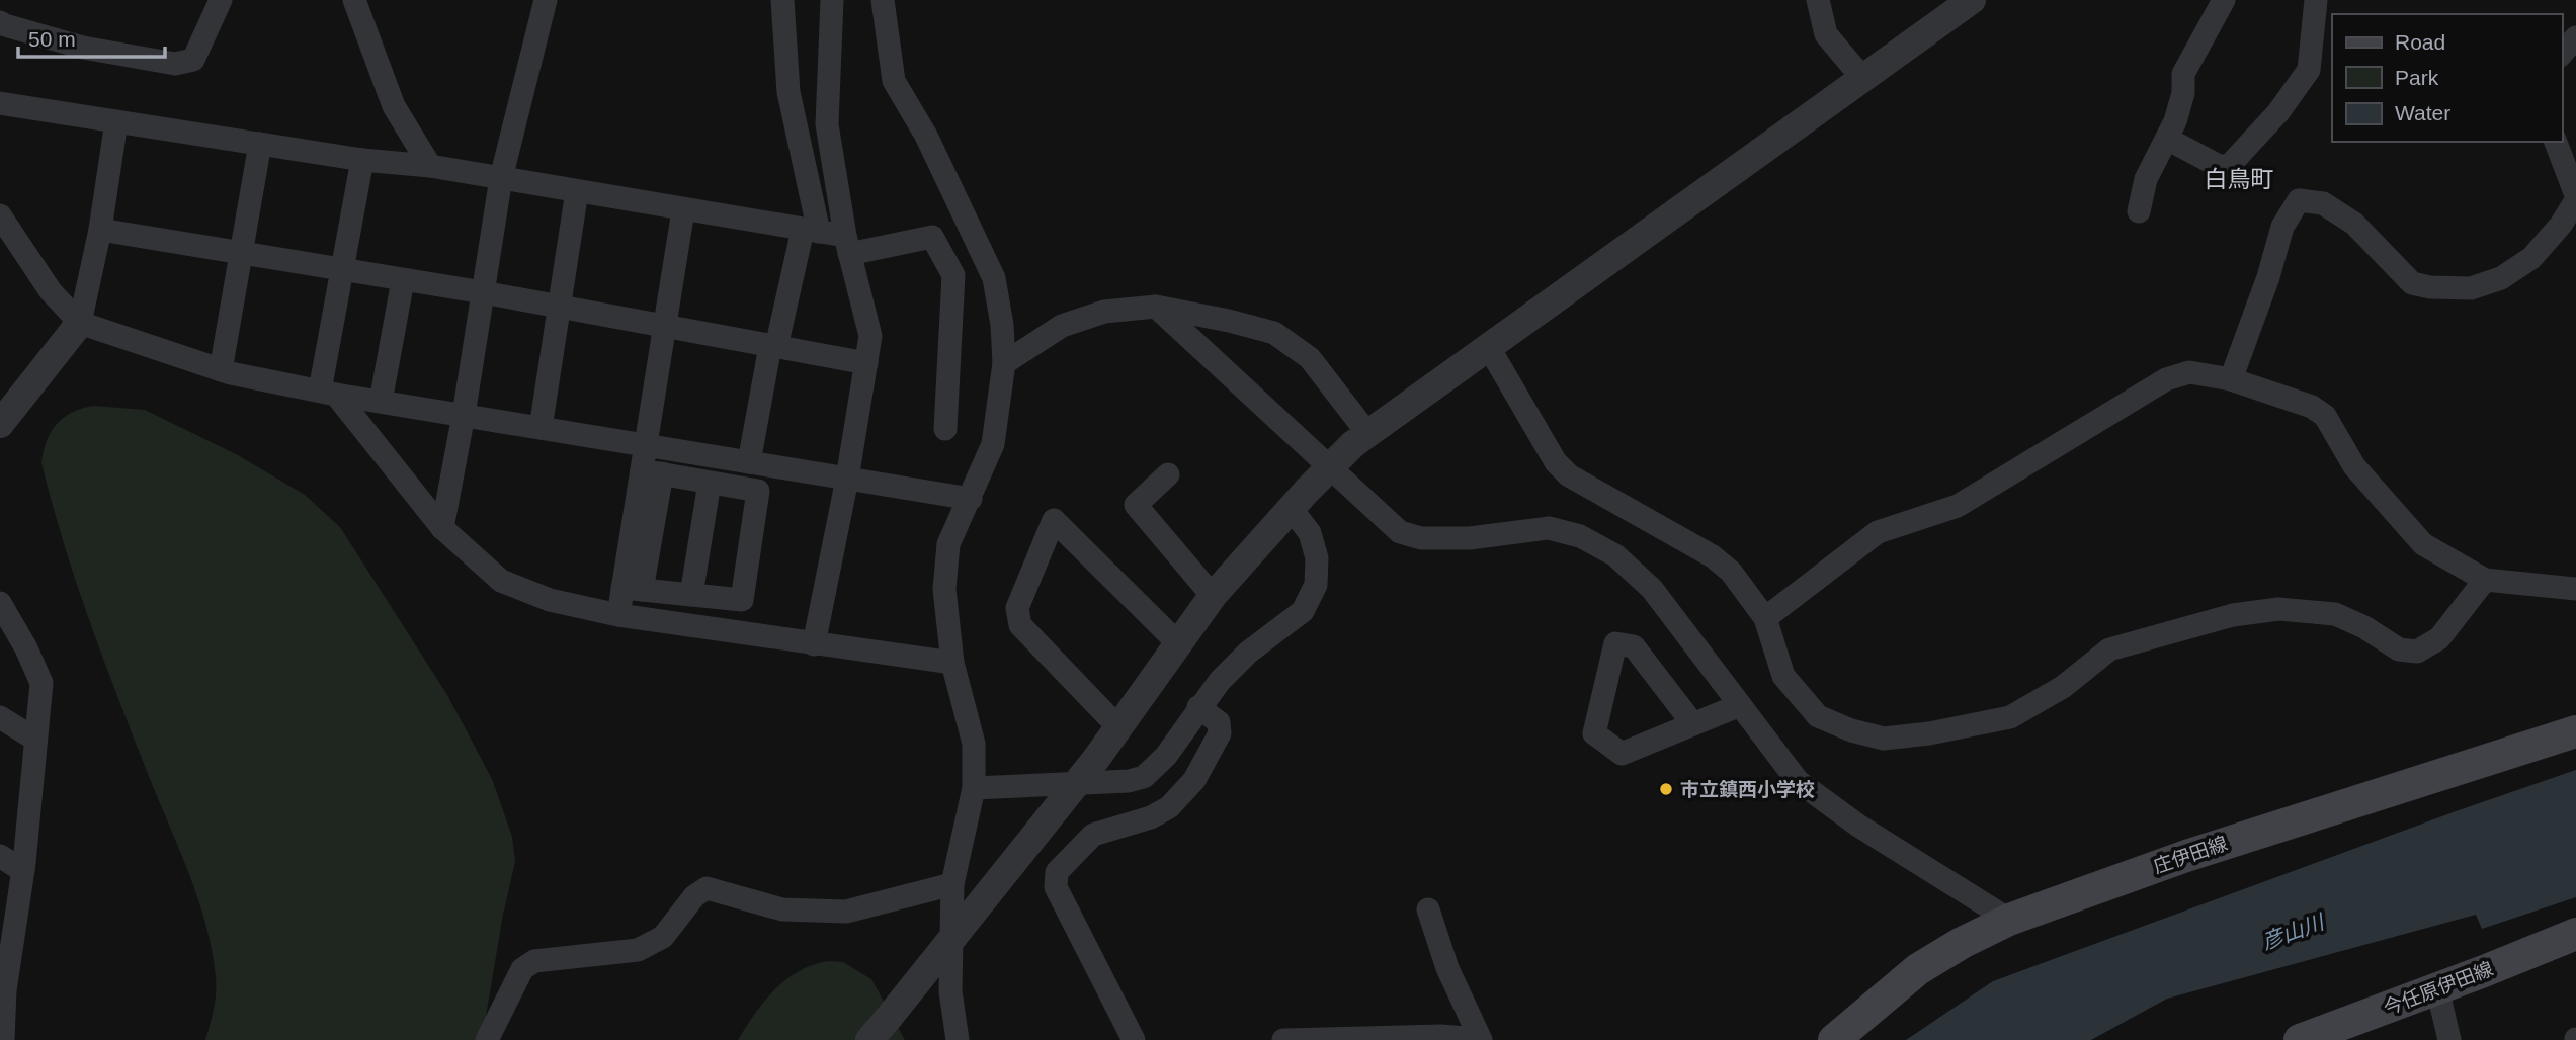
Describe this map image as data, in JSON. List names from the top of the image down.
{
  "streets": {
    "main road": ["庄伊田線", "今任原伊田線"]
  },
  "districts": ["白鳥町"],
  "water": ["彦山川"],
  "places": ["市立鎮西小学校"],
  "legend": ["Road", "Park", "Water"],
  "scale_bar": "50 m"
}
